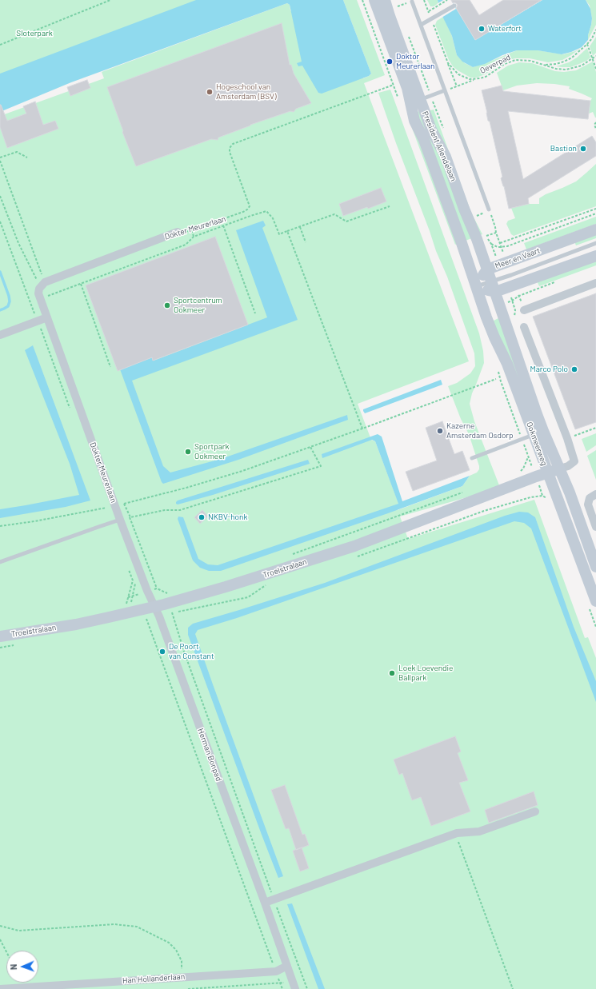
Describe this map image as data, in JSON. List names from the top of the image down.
{
  "streets": {
    "main road": [
      "President Allendelaan",
      "Meer en Vaart",
      "Ookmeerweg",
      "Troelstralaan"
    ],
    "street": ["Dokter Meurerlaan", "Herman Bonpad", "Han Hollanderlaan"],
    "path": ["Oeverpad"]
  },
  "crossings": [
    ["President Allendelaan", "Meer en Vaart"],
    ["President Allendelaan", "Ookmeerweg"],
    ["Dokter Meurerlaan", "Troelstralaan"],
    ["Dokter Meurerlaan", "Herman Bonpad"],
    ["Meer en Vaart", "Ookmeerweg"],
    ["Ookmeerweg", "Troelstralaan"],
    ["Troelstralaan", "Herman Bonpad"],
    ["Herman Bonpad", "Han Hollanderlaan"]
  ],
  "parks": ["Sloterpark"],
  "places": [
    "Waterfort",
    "Doktor Meurerlaan",
    "Hogeschool van Amsterdam (BSV)",
    "Bastion",
    "Sportcentrum Ookmeer",
    "Marco Polo",
    "Kazerne Amsterdam Osdorp",
    "Sportpark Ookmeer",
    "NKBV-honk",
    "De Poort van Constant",
    "Loek Loevendie Ballpark"
  ],
  "north": "left"
}
